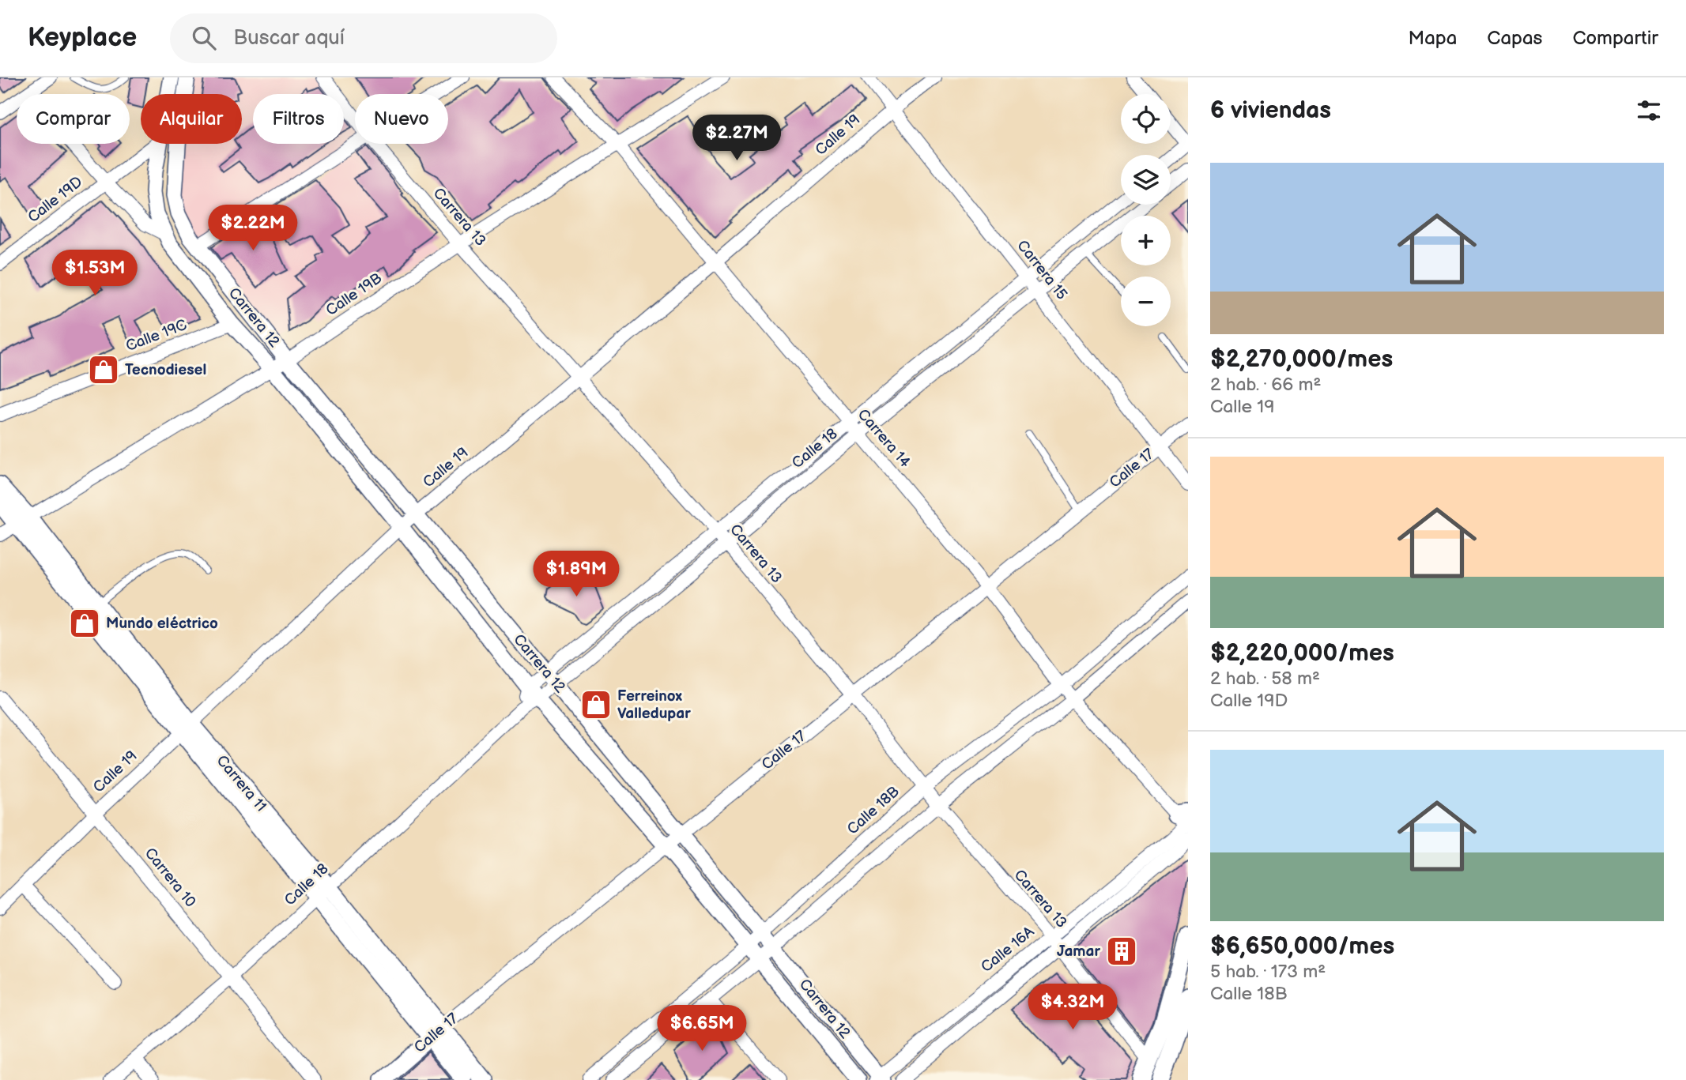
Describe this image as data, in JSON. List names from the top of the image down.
{
  "streets": {
    "main road": ["Carrera 11"],
    "street": [
      "Calle 19",
      "Calle 19D",
      "Carrera 13",
      "Carrera 15",
      "Calle 19B",
      "Carrera 12",
      "Calle 19C",
      "Carrera 14",
      "Calle 18",
      "Calle 17",
      "Calle 18B",
      "Carrera 10",
      "Calle 16A"
    ]
  },
  "crossings": [
    ["Calle 19", "Carrera 13"],
    ["Calle 19", "Carrera 15"],
    ["Calle 19", "Carrera 12"],
    ["Calle 19", "Carrera 14"],
    ["Calle 19", "Carrera 11"],
    ["Calle 19", "Carrera 10"],
    ["Carrera 13", "Calle 19B"],
    ["Carrera 13", "Calle 18"],
    ["Carrera 13", "Calle 17"],
    ["Carrera 13", "Calle 18B"],
    ["Carrera 13", "Calle 16A"],
    ["Carrera 15", "Calle 18"],
    ["Carrera 15", "Calle 17"],
    ["Calle 19B", "Carrera 12"],
    ["Calle 19B", "Carrera 14"],
    ["Calle 19B", "Carrera 11"],
    ["Carrera 12", "Calle 19C"],
    ["Carrera 12", "Calle 18"],
    ["Carrera 12", "Calle 17"],
    ["Carrera 12", "Calle 18B"],
    ["Carrera 12", "Calle 16A"],
    ["Carrera 14", "Calle 18"],
    ["Carrera 14", "Calle 17"],
    ["Carrera 14", "Calle 18B"],
    ["Carrera 14", "Calle 16A"],
    ["Calle 18", "Carrera 11"],
    ["Calle 18", "Carrera 10"],
    ["Calle 17", "Carrera 11"]
  ],
  "places": {
    "shop": ["Tecnodiesel", "Mundo eléctrico", "Ferreinox Valledupar"],
    "building": ["Jamar"]
  },
  "page": {
    "header": "Keyplace",
    "search": "Buscar aquí",
    "nav": ["Mapa", "Capas", "Compartir"],
    "heading": "6 viviendas",
    "map_buttons": ["+", "−"],
    "chip": [
      "Comprar",
      "Alquilar",
      "Filtros",
      "Nuevo"
    ],
    "price": [
      "$2.27M",
      "$2.22M",
      "$1.53M",
      "$1.89M",
      "$4.32M",
      "$6.65M"
    ],
    "list": [
      {
        "name": "$2,270,000/mes",
        "note": "2 hab. · 66 m² · Calle 19"
      },
      {
        "name": "$2,220,000/mes",
        "note": "2 hab. · 58 m² · Calle 19D"
      },
      {
        "name": "$6,650,000/mes",
        "note": "5 hab. · 173 m² · Calle 18B"
      }
    ]
  }
}
